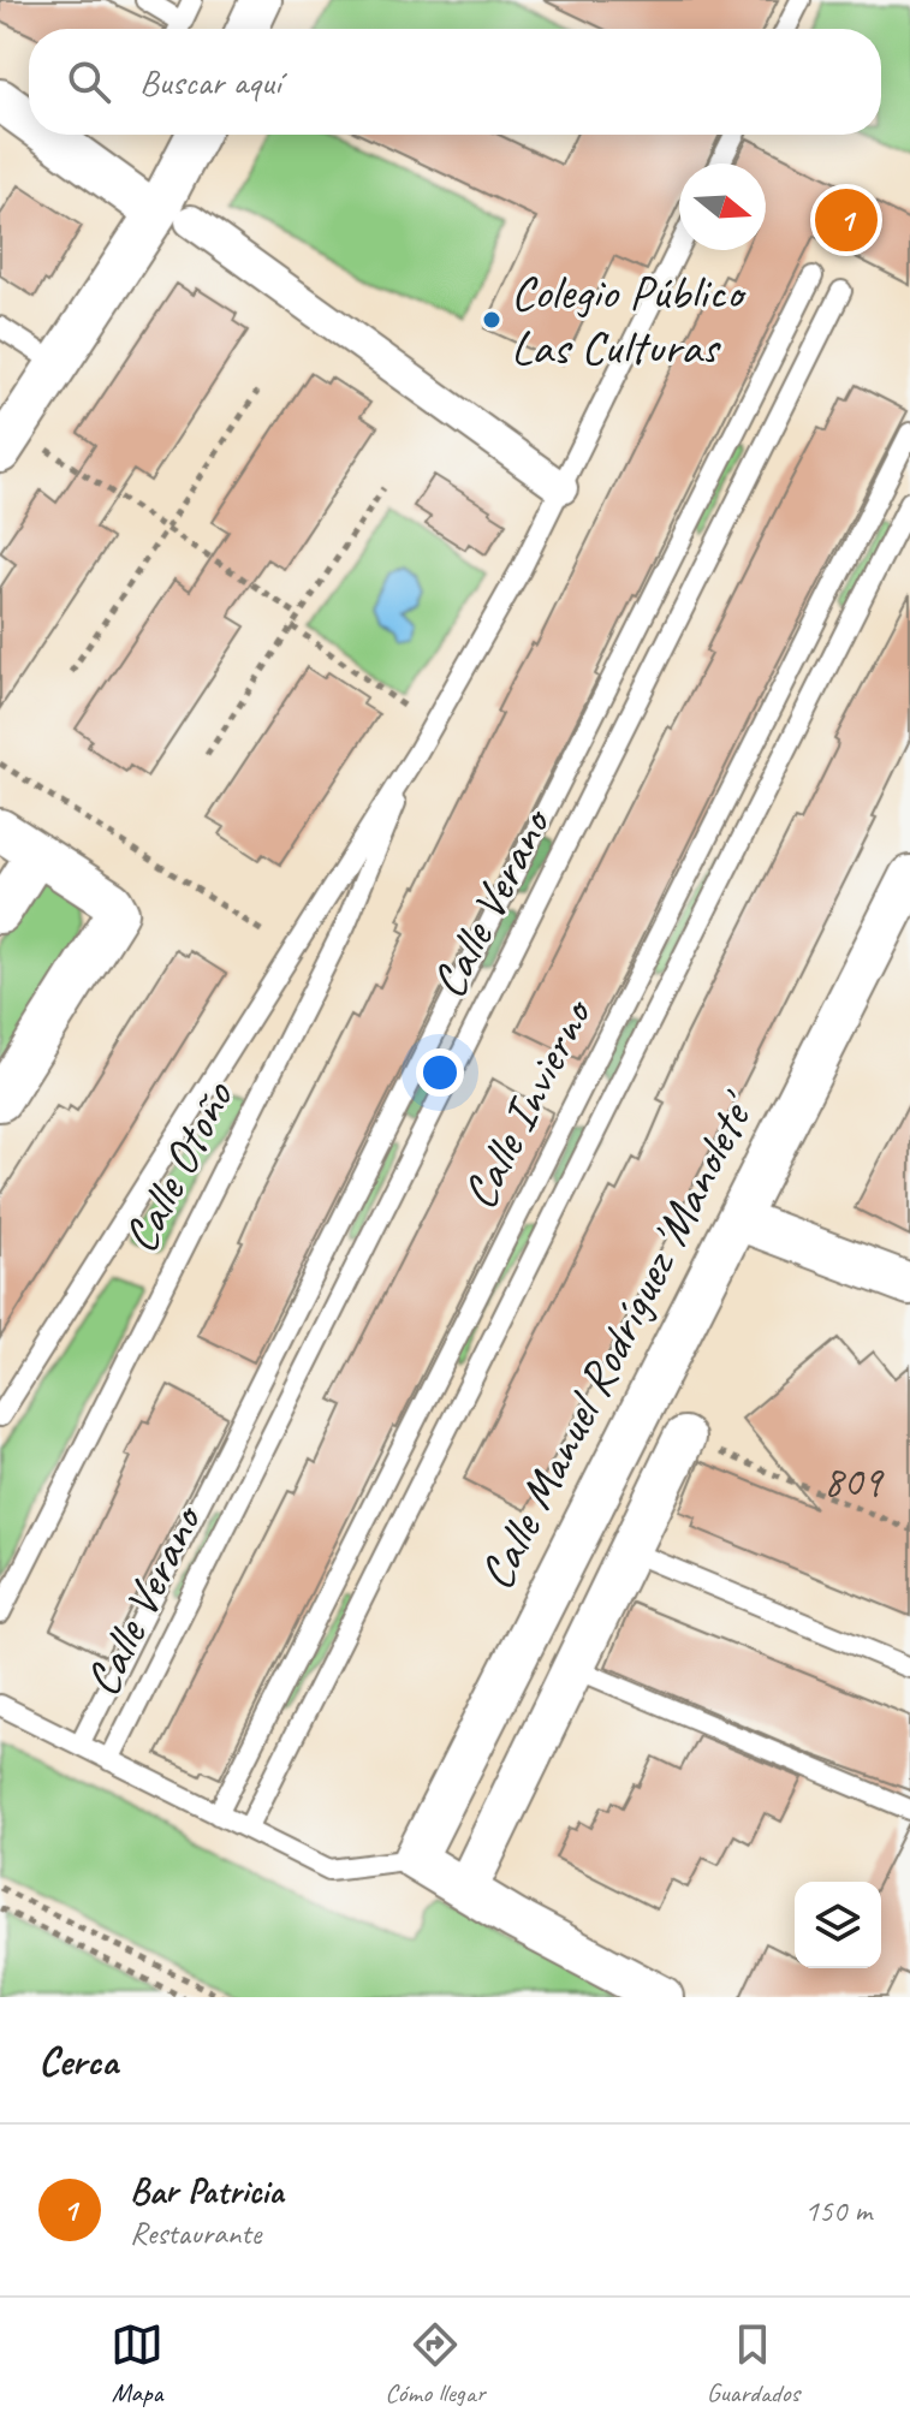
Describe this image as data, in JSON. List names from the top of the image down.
{
  "streets": {
    "street": ["Calle Manuel Rodríguez 'Manolete'"],
    "lane": ["Calle Verano", "Calle Invierno", "Calle Otoño"]
  },
  "places": ["Colegio Público Las Culturas"],
  "house_numbers": ["809"],
  "north": "right",
  "page": {
    "search": "Buscar aquí",
    "pins": "1",
    "heading": "Cerca",
    "list": [
      {
        "mark": "1",
        "name": "Bar Patricia",
        "note": "Restaurante",
        "value": "150 m"
      }
    ],
    "nav": ["Mapa", "Cómo llegar", "Guardados"]
  }
}
